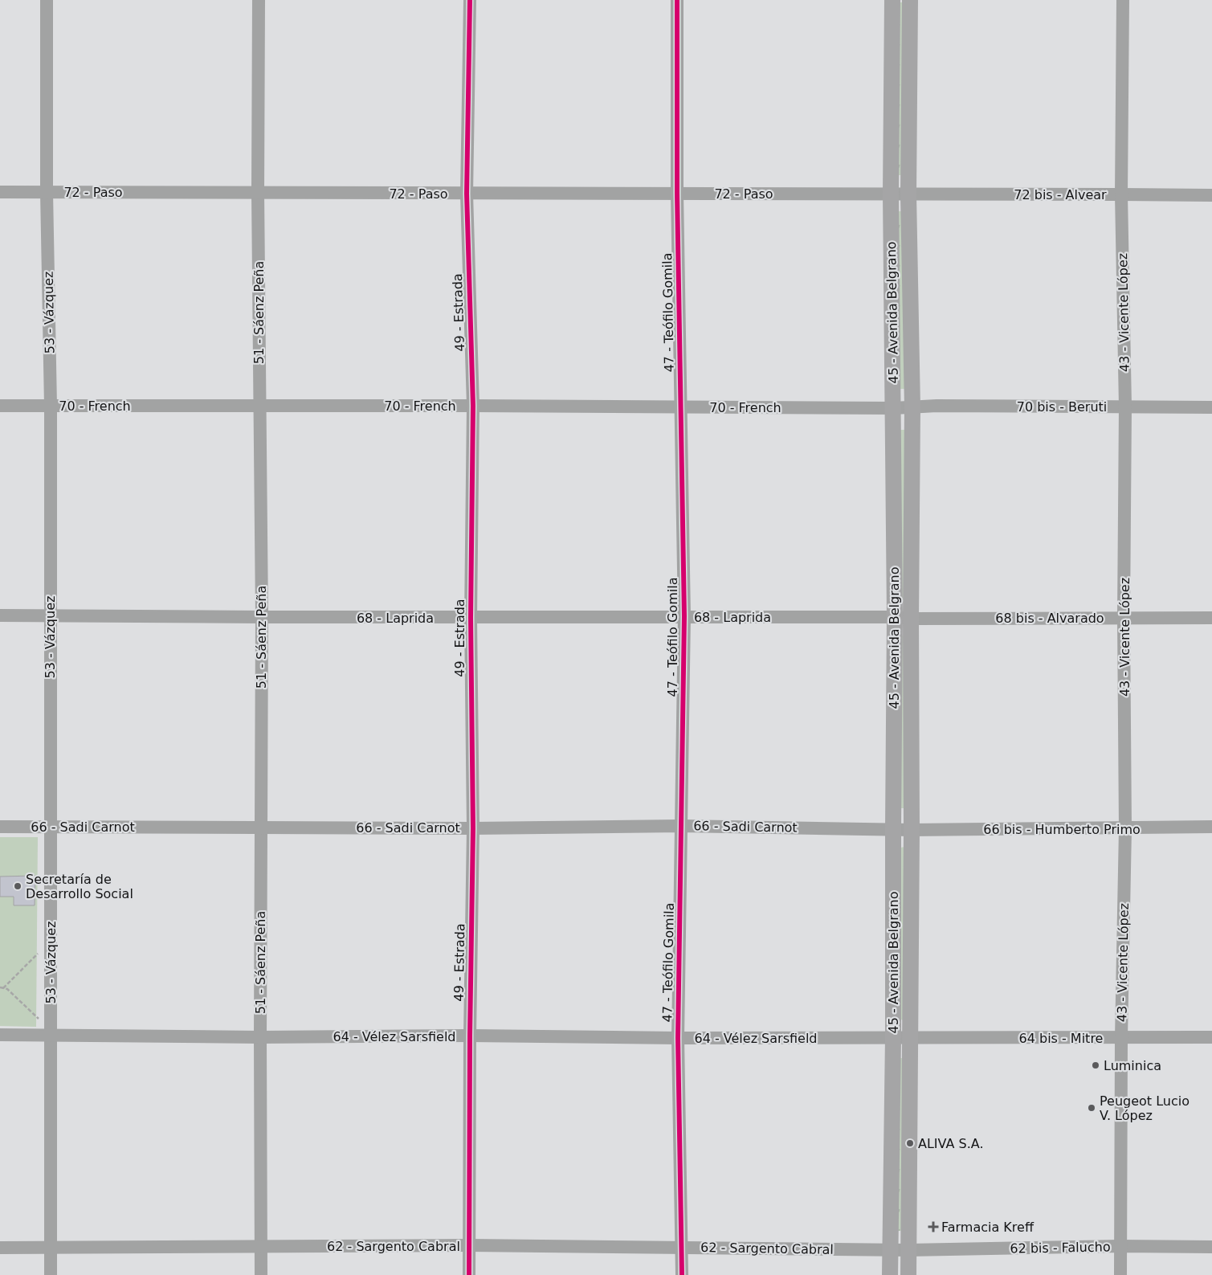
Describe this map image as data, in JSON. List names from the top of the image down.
{
  "streets": {
    "main road": ["45 - Avenida Belgrano"],
    "street": [
      "72 - Paso",
      "72 bis - Alvear",
      "53 - Vázquez",
      "51 - Sáenz Peña",
      "49 - Estrada",
      "47 - Teófilo Gomila",
      "43 - Vicente López",
      "70 - French",
      "70 bis - Beruti",
      "68 - Laprida",
      "68 bis - Alvarado",
      "66 - Sadi Carnot",
      "66 bis - Humberto Primo",
      "64 - Vélez Sarsfield",
      "64 bis - Mitre",
      "62 - Sargento Cabral",
      "62 bis - Falucho"
    ]
  },
  "crossings": [
    ["72 - Paso", "72 bis - Alvear"],
    ["72 - Paso", "53 - Vázquez"],
    ["72 - Paso", "51 - Sáenz Peña"],
    ["72 - Paso", "49 - Estrada"],
    ["72 - Paso", "47 - Teófilo Gomila"],
    ["72 - Paso", "45 - Avenida Belgrano"],
    ["72 bis - Alvear", "45 - Avenida Belgrano"],
    ["72 bis - Alvear", "43 - Vicente López"],
    ["53 - Vázquez", "70 - French"],
    ["53 - Vázquez", "68 - Laprida"],
    ["53 - Vázquez", "66 - Sadi Carnot"],
    ["53 - Vázquez", "64 - Vélez Sarsfield"],
    ["53 - Vázquez", "62 - Sargento Cabral"],
    ["51 - Sáenz Peña", "70 - French"],
    ["51 - Sáenz Peña", "68 - Laprida"],
    ["51 - Sáenz Peña", "66 - Sadi Carnot"],
    ["51 - Sáenz Peña", "64 - Vélez Sarsfield"],
    ["51 - Sáenz Peña", "62 - Sargento Cabral"],
    ["49 - Estrada", "70 - French"],
    ["49 - Estrada", "68 - Laprida"],
    ["49 - Estrada", "66 - Sadi Carnot"],
    ["49 - Estrada", "64 - Vélez Sarsfield"],
    ["49 - Estrada", "62 - Sargento Cabral"],
    ["47 - Teófilo Gomila", "70 - French"],
    ["47 - Teófilo Gomila", "68 - Laprida"],
    ["47 - Teófilo Gomila", "66 - Sadi Carnot"],
    ["47 - Teófilo Gomila", "64 - Vélez Sarsfield"],
    ["47 - Teófilo Gomila", "62 - Sargento Cabral"],
    ["45 - Avenida Belgrano", "70 - French"],
    ["45 - Avenida Belgrano", "70 bis - Beruti"],
    ["45 - Avenida Belgrano", "68 - Laprida"],
    ["45 - Avenida Belgrano", "68 bis - Alvarado"],
    ["45 - Avenida Belgrano", "66 - Sadi Carnot"],
    ["45 - Avenida Belgrano", "66 bis - Humberto Primo"],
    ["45 - Avenida Belgrano", "64 - Vélez Sarsfield"],
    ["45 - Avenida Belgrano", "64 bis - Mitre"],
    ["45 - Avenida Belgrano", "62 - Sargento Cabral"],
    ["45 - Avenida Belgrano", "62 bis - Falucho"],
    ["43 - Vicente López", "70 bis - Beruti"],
    ["43 - Vicente López", "68 bis - Alvarado"],
    ["43 - Vicente López", "66 bis - Humberto Primo"],
    ["43 - Vicente López", "64 bis - Mitre"],
    ["43 - Vicente López", "62 bis - Falucho"],
    ["70 - French", "70 bis - Beruti"],
    ["68 - Laprida", "68 bis - Alvarado"],
    ["66 - Sadi Carnot", "66 bis - Humberto Primo"],
    ["64 - Vélez Sarsfield", "64 bis - Mitre"],
    ["62 - Sargento Cabral", "62 bis - Falucho"]
  ],
  "places": {
    "other": [
      "Secretaría de Desarrollo Social",
      "Luminica",
      "Peugeot Lucio V. López",
      "ALIVA S.A."
    ],
    "health": ["Farmacia Kreff"]
  }
}
